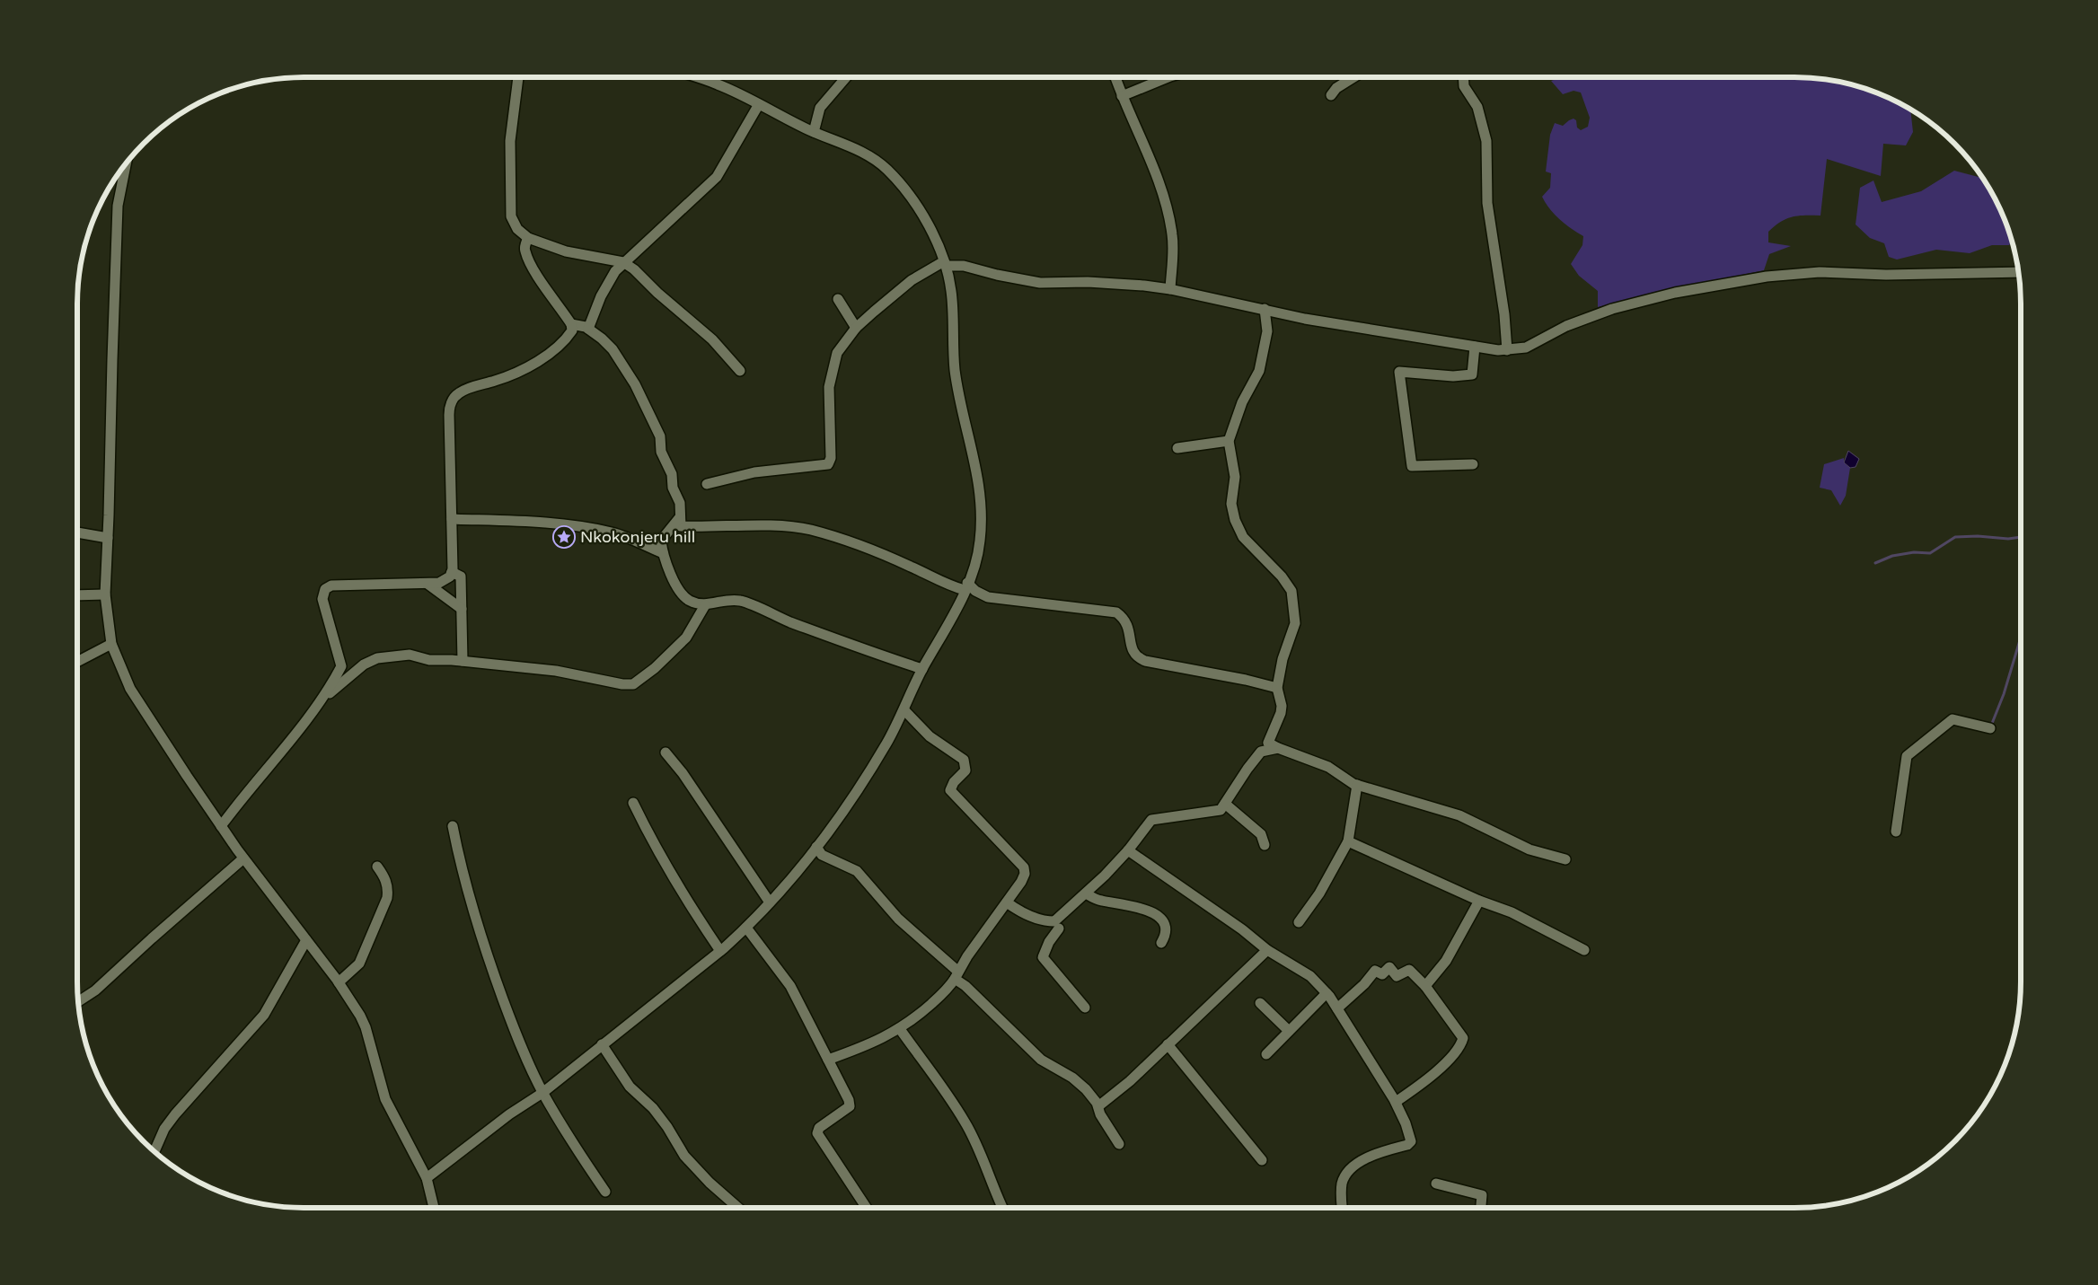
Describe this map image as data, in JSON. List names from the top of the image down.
{
  "places": {
    "place": ["Nkokonjeru hill"]
  }
}
